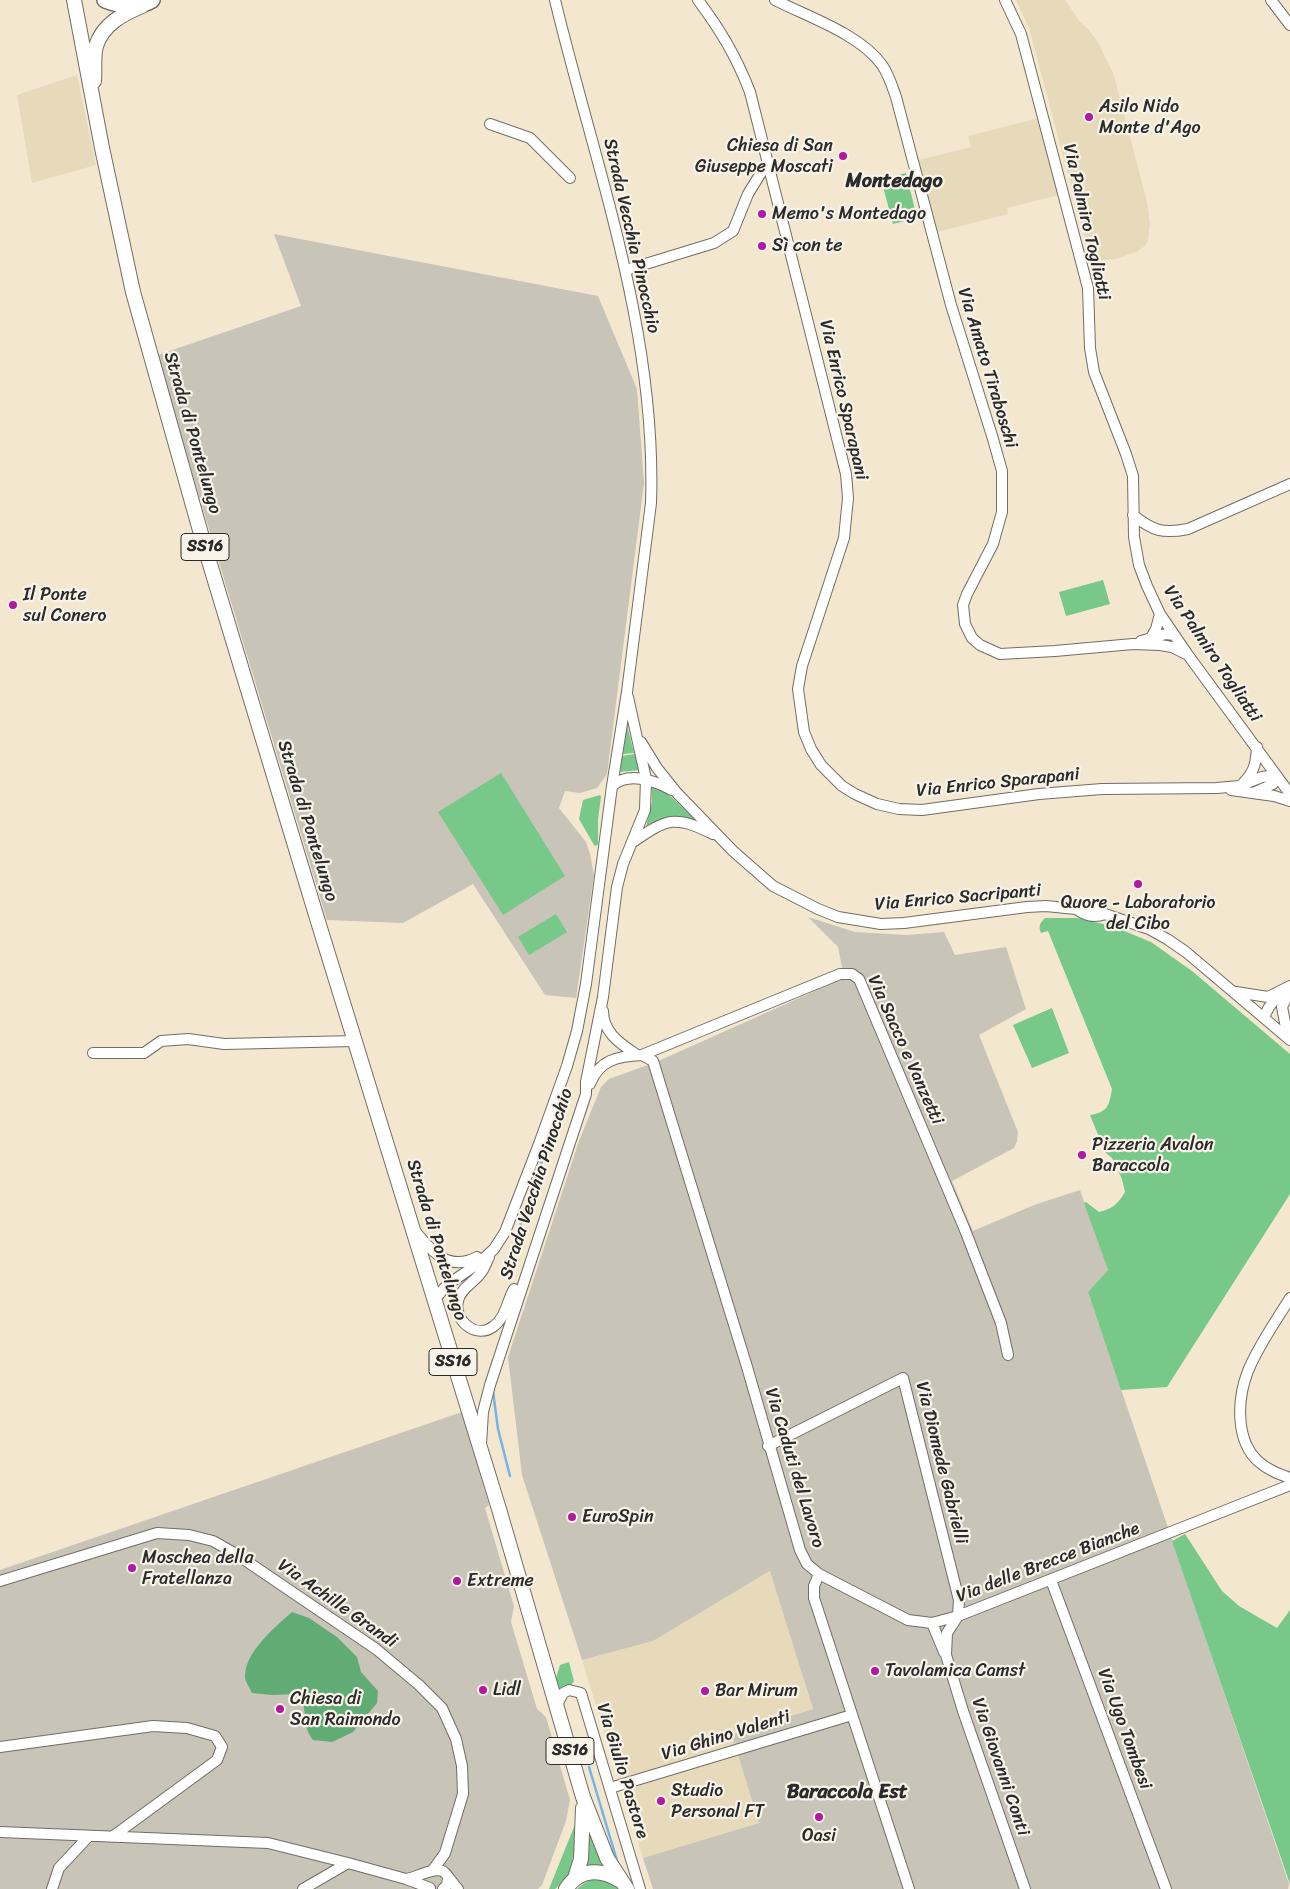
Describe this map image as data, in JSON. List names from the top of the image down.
{
  "streets": {
    "main road": ["Strada di Pontelungo", "SS16"],
    "street": [
      "Via Palmiro Togliatti",
      "Strada Vecchia Pinocchio",
      "Via Amato Tiraboschi",
      "Via Enrico Sparapani",
      "Via Enrico Sacripanti",
      "Via Sacco e Vanzetti",
      "Via Diomede Gabrielli",
      "Via Caduti del Lavoro",
      "Via delle Brecce Bianche",
      "Via Achille Grandi",
      "Via Ugo Tombesi",
      "Via Ghino Valenti",
      "Via Giovanni Conti",
      "Via Giulio Pastore"
    ]
  },
  "crossings": [
    ["Via Palmiro Togliatti", "Via Amato Tiraboschi"],
    ["Via Palmiro Togliatti", "Via Enrico Sparapani"],
    ["Strada Vecchia Pinocchio", "Strada di Pontelungo"],
    ["Strada Vecchia Pinocchio", "SS16"],
    ["Strada Vecchia Pinocchio", "Via Enrico Sacripanti"],
    ["Strada Vecchia Pinocchio", "Via Sacco e Vanzetti"],
    ["Strada di Pontelungo", "SS16"],
    ["SS16", "Via Giulio Pastore"],
    ["Via Sacco e Vanzetti", "Via Caduti del Lavoro"],
    ["Via Diomede Gabrielli", "Via Caduti del Lavoro"],
    ["Via Diomede Gabrielli", "Via delle Brecce Bianche"],
    ["Via Diomede Gabrielli", "Via Giovanni Conti"],
    ["Via Caduti del Lavoro", "Via delle Brecce Bianche"],
    ["Via Caduti del Lavoro", "Via Ghino Valenti"],
    ["Via delle Brecce Bianche", "Via Ugo Tombesi"],
    ["Via delle Brecce Bianche", "Via Giovanni Conti"],
    ["Via Ghino Valenti", "Via Giulio Pastore"]
  ],
  "districts": ["Montedago", "Baraccola Est"],
  "places": [
    "Asilo Nido Monte d'Ago",
    "Chiesa di San Giuseppe Moscati",
    "Memo's Montedago",
    "Sì con te",
    "Il Ponte sul Conero",
    "Quore - Laboratorio del Cibo",
    "Pizzeria Avalon Baraccola",
    "EuroSpin",
    "Moschea della Fratellanza",
    "Extreme",
    "Tavolamica Camst",
    "Lidl",
    "Bar Mirum",
    "Chiesa di San Raimondo",
    "Studio Personal FT",
    "Oasi"
  ]
}
